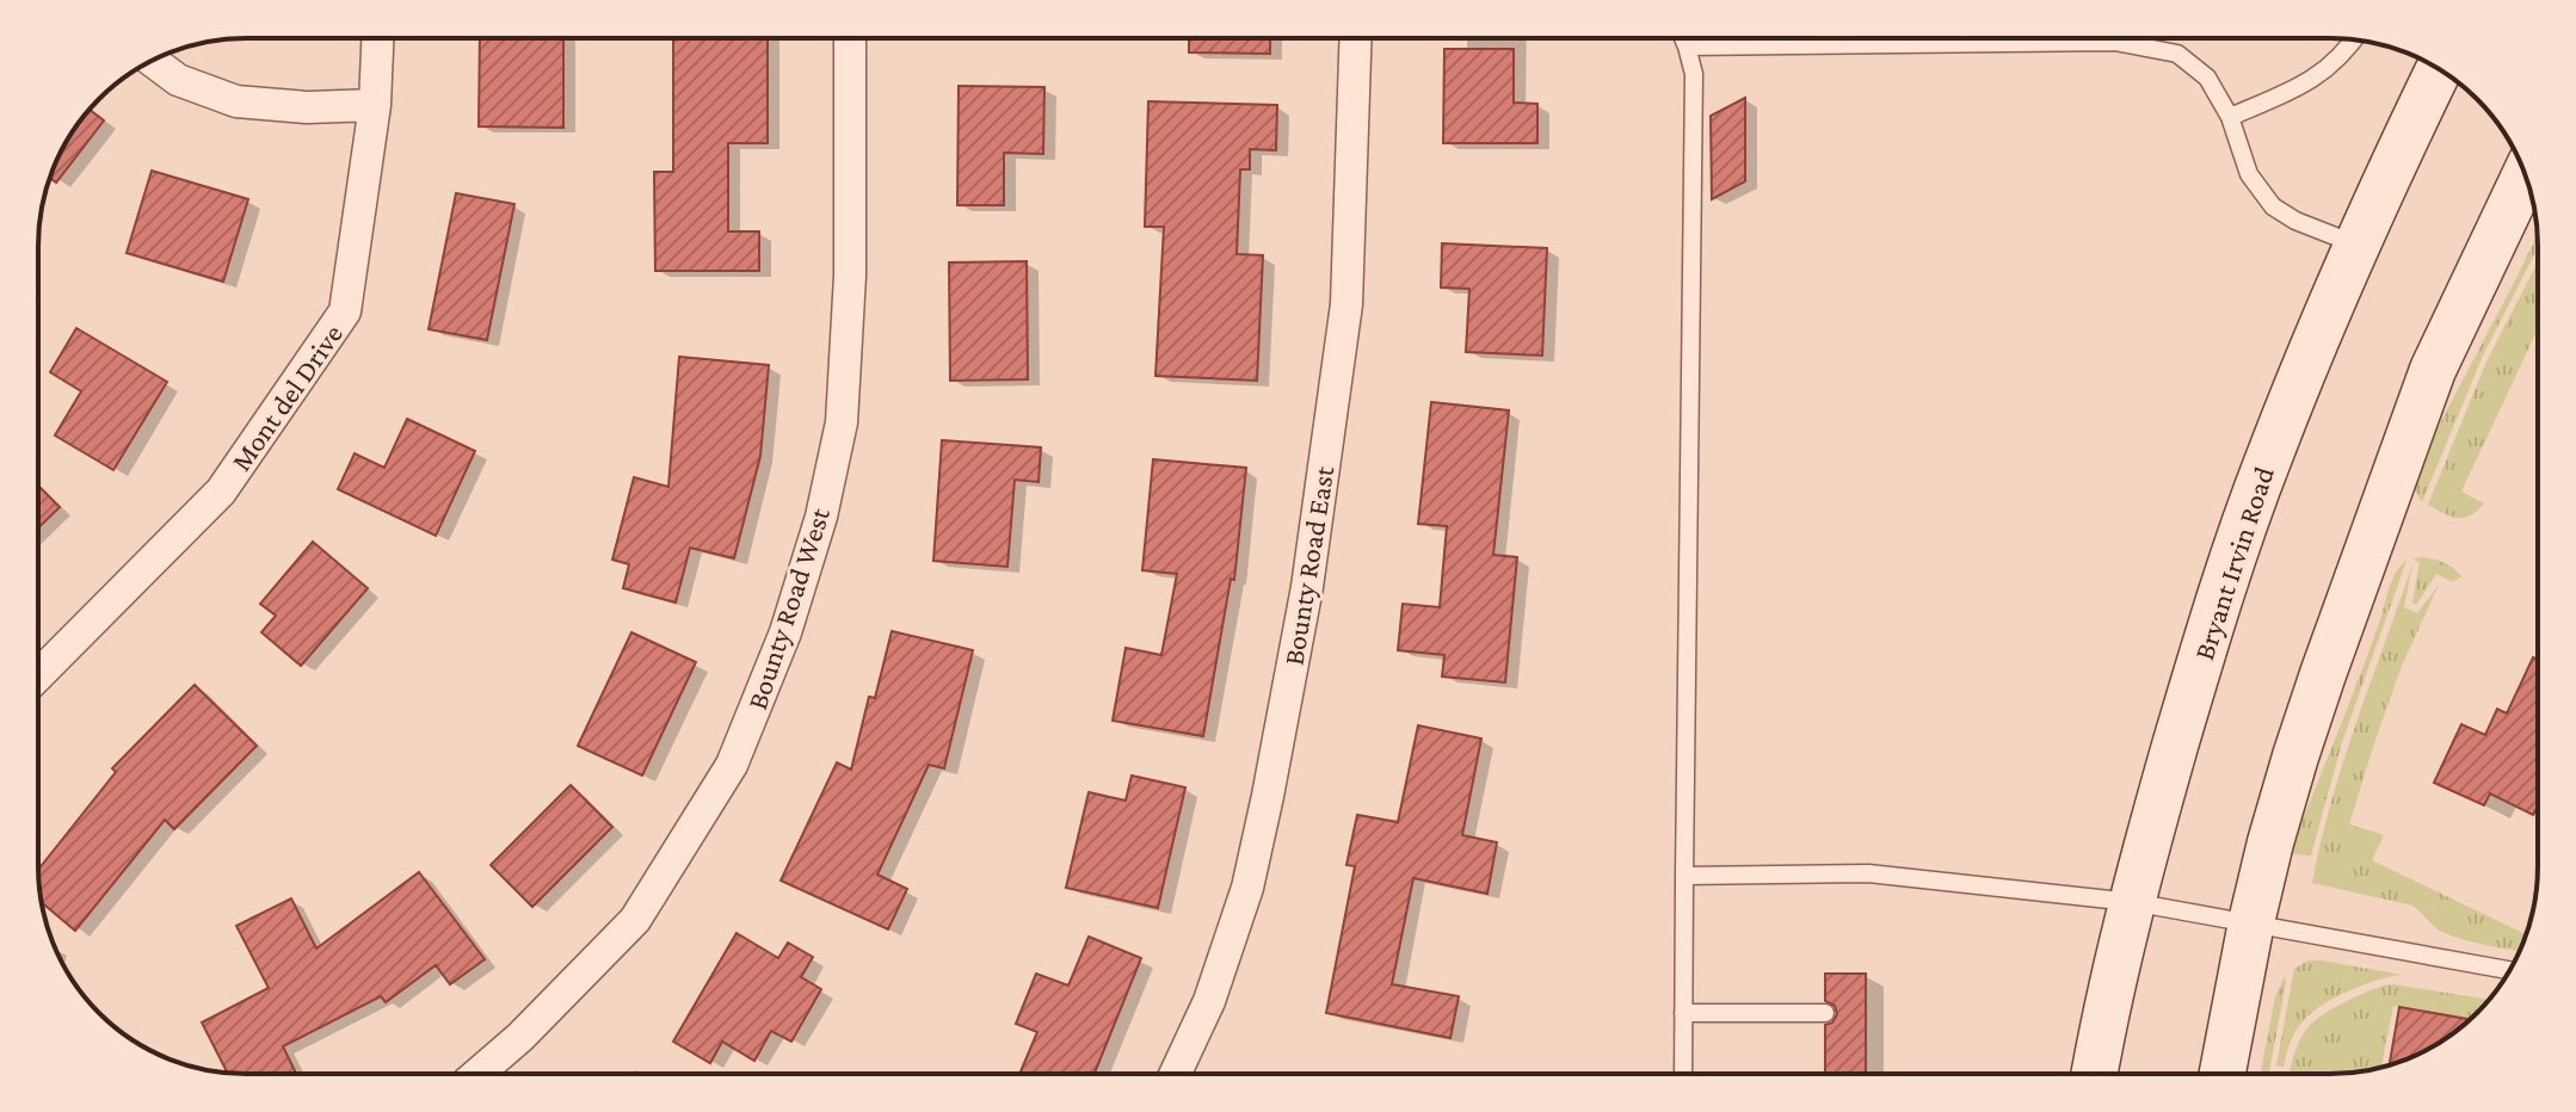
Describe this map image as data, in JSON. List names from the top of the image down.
{
  "streets": {
    "main road": ["Bryant Irvin Road"],
    "street": ["Mont del Drive", "Bounty Road East", "Bounty Road West"]
  }
}
